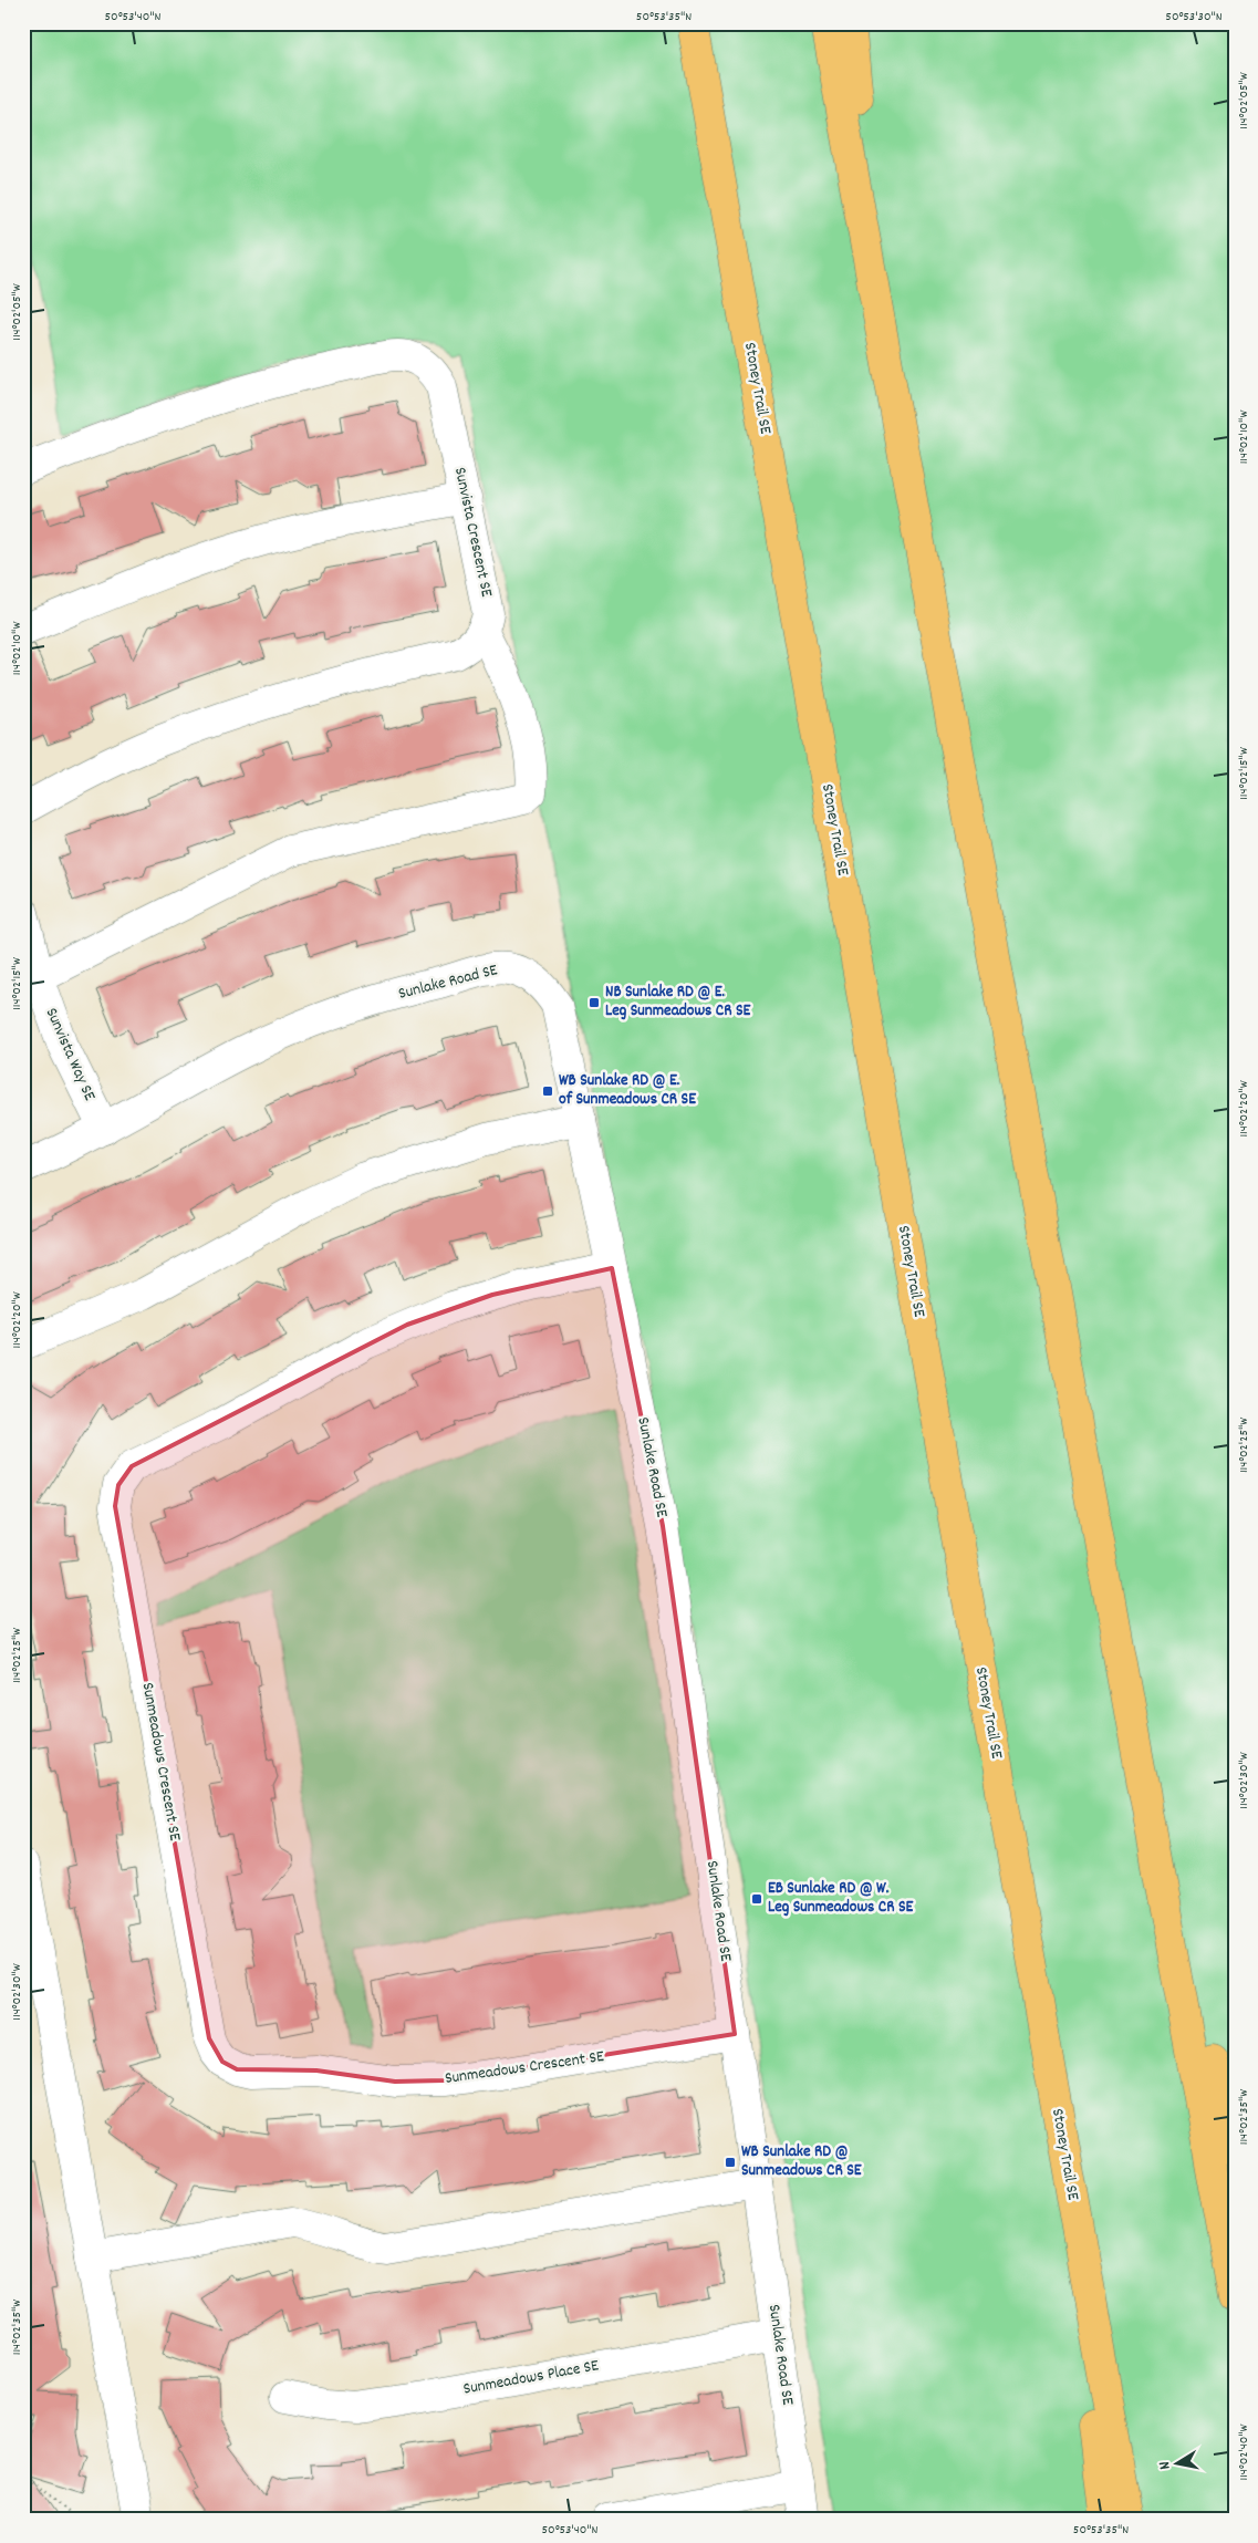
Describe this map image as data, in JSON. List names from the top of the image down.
{
  "streets": {
    "highway": ["Stoney Trail SE"],
    "street": [
      "Sunvista Crescent SE",
      "Sunlake Road SE",
      "Sunvista Way SE",
      "Sunmeadows Crescent SE",
      "Sunmeadows Place SE"
    ]
  },
  "crossings": [
    ["Sunlake Road SE", "Sunvista Way SE"],
    ["Sunlake Road SE", "Sunmeadows Crescent SE"],
    ["Sunlake Road SE", "Sunmeadows Place SE"]
  ],
  "places": {
    "transit": [
      "NB Sunlake RD @ E. Leg Sunmeadows CR SE",
      "WB Sunlake RD @ E. of Sunmeadows CR SE",
      "EB Sunlake RD @ W. Leg Sunmeadows CR SE",
      "WB Sunlake RD @ Sunmeadows CR SE"
    ]
  },
  "north": "left",
  "coordinates": [
    "50°53'40\"N",
    "50°53'35\"N",
    "50°53'30\"N",
    "114°02'05\"W",
    "114°02'10\"W",
    "114°02'15\"W",
    "114°02'20\"W",
    "114°02'25\"W",
    "114°02'30\"W",
    "114°02'35\"W",
    "114°02'40\"W"
  ]
}
